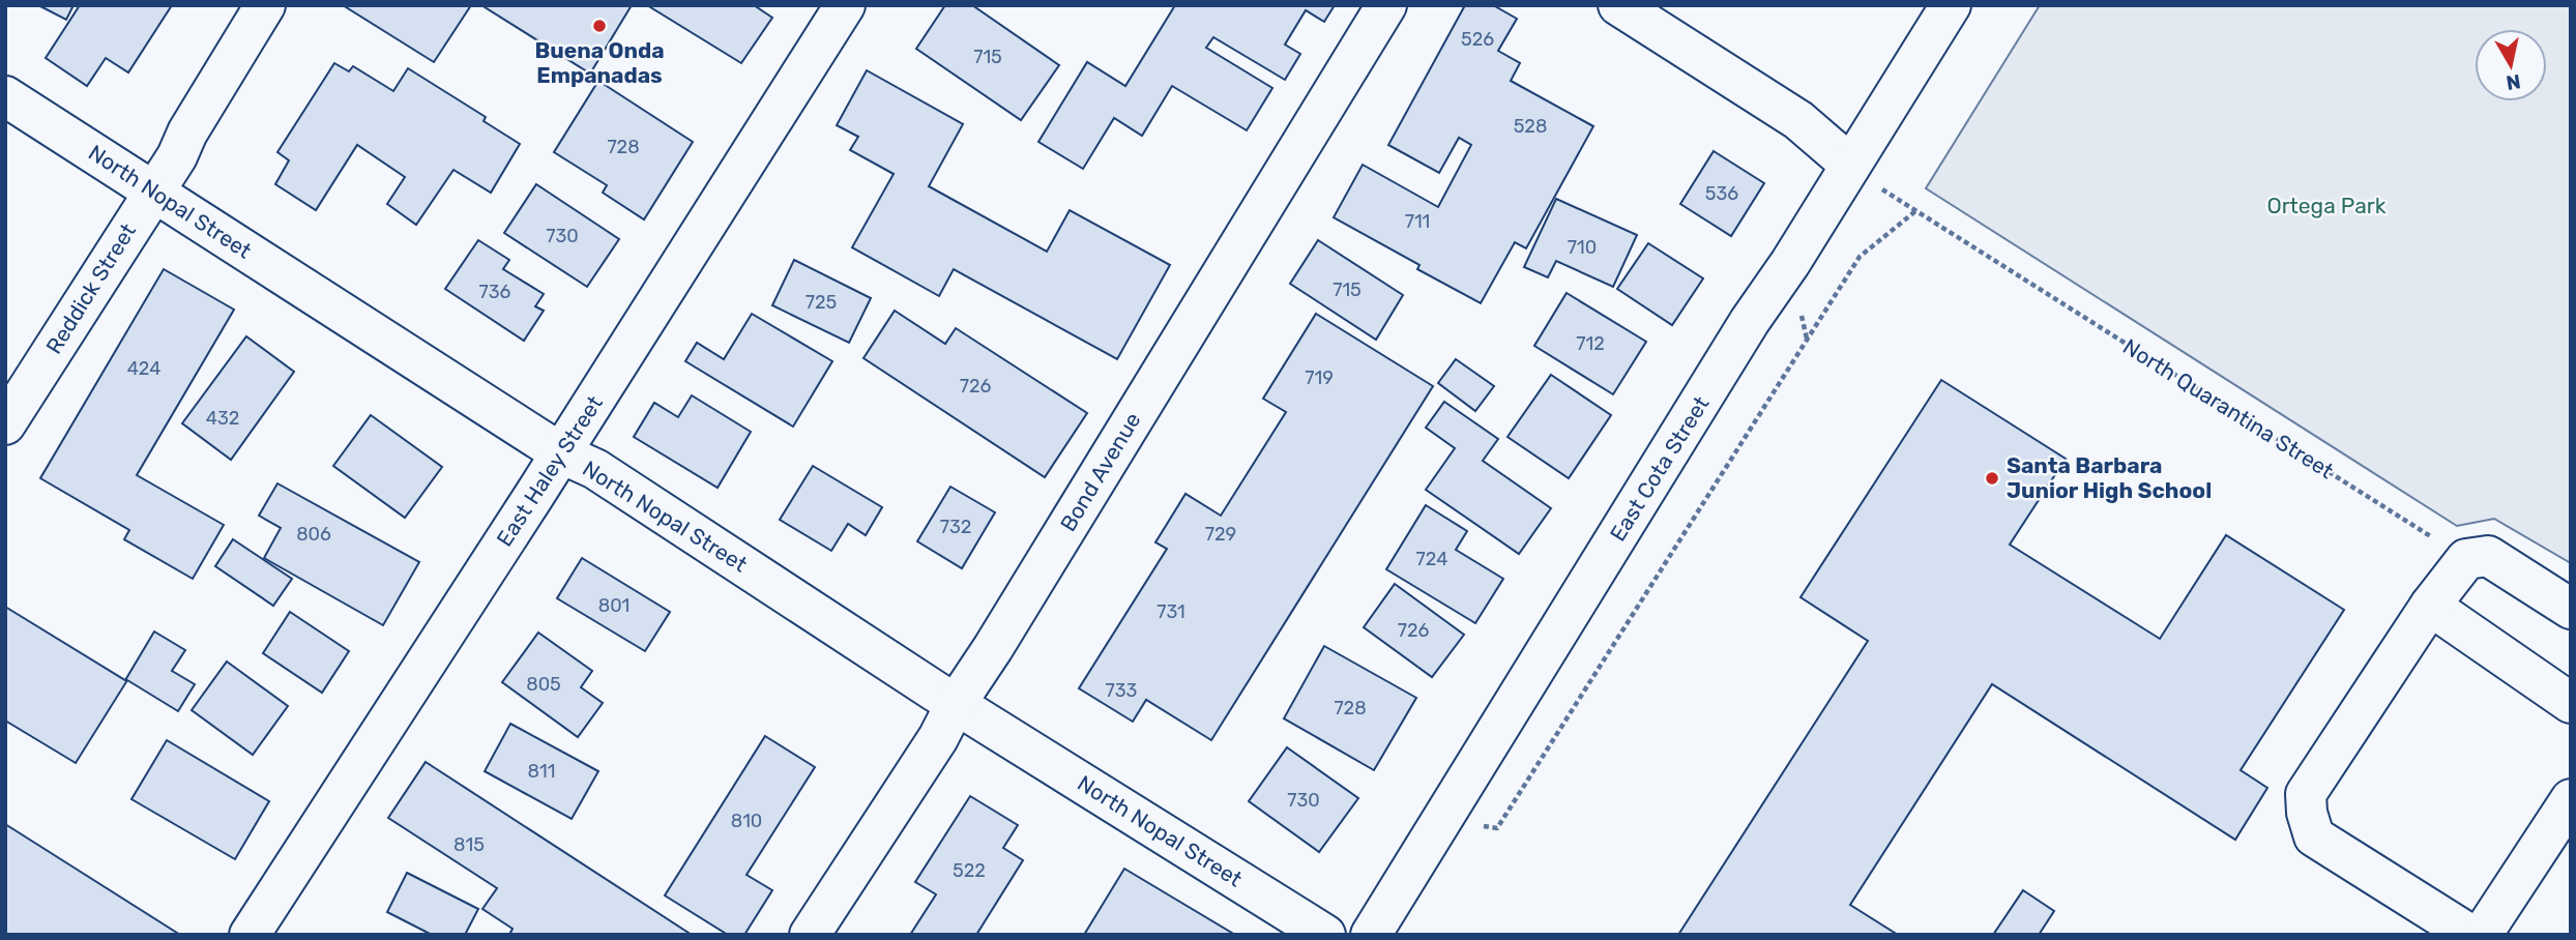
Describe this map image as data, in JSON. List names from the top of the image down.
{
  "streets": {
    "street": [
      "North Nopal Street",
      "Reddick Street",
      "East Cota Street",
      "East Haley Street",
      "Bond Avenue"
    ],
    "path": ["North Quarantina Street"]
  },
  "crossings": [
    ["North Nopal Street", "Reddick Street"],
    ["North Nopal Street", "East Haley Street"],
    ["North Nopal Street", "Bond Avenue"]
  ],
  "parks": ["Ortega Park"],
  "places": ["Buena Onda Empanadas", "Santa Barbara Junior High School"],
  "house_numbers": [
    "526",
    "715",
    "528",
    "728",
    "536",
    "711",
    "730",
    "710",
    "715",
    "736",
    "725",
    "712",
    "424",
    "719",
    "726",
    "432",
    "732",
    "806",
    "729",
    "724",
    "801",
    "731",
    "726",
    "805",
    "733",
    "728",
    "811",
    "730",
    "810",
    "815",
    "522"
  ],
  "north": "bottom"
}
